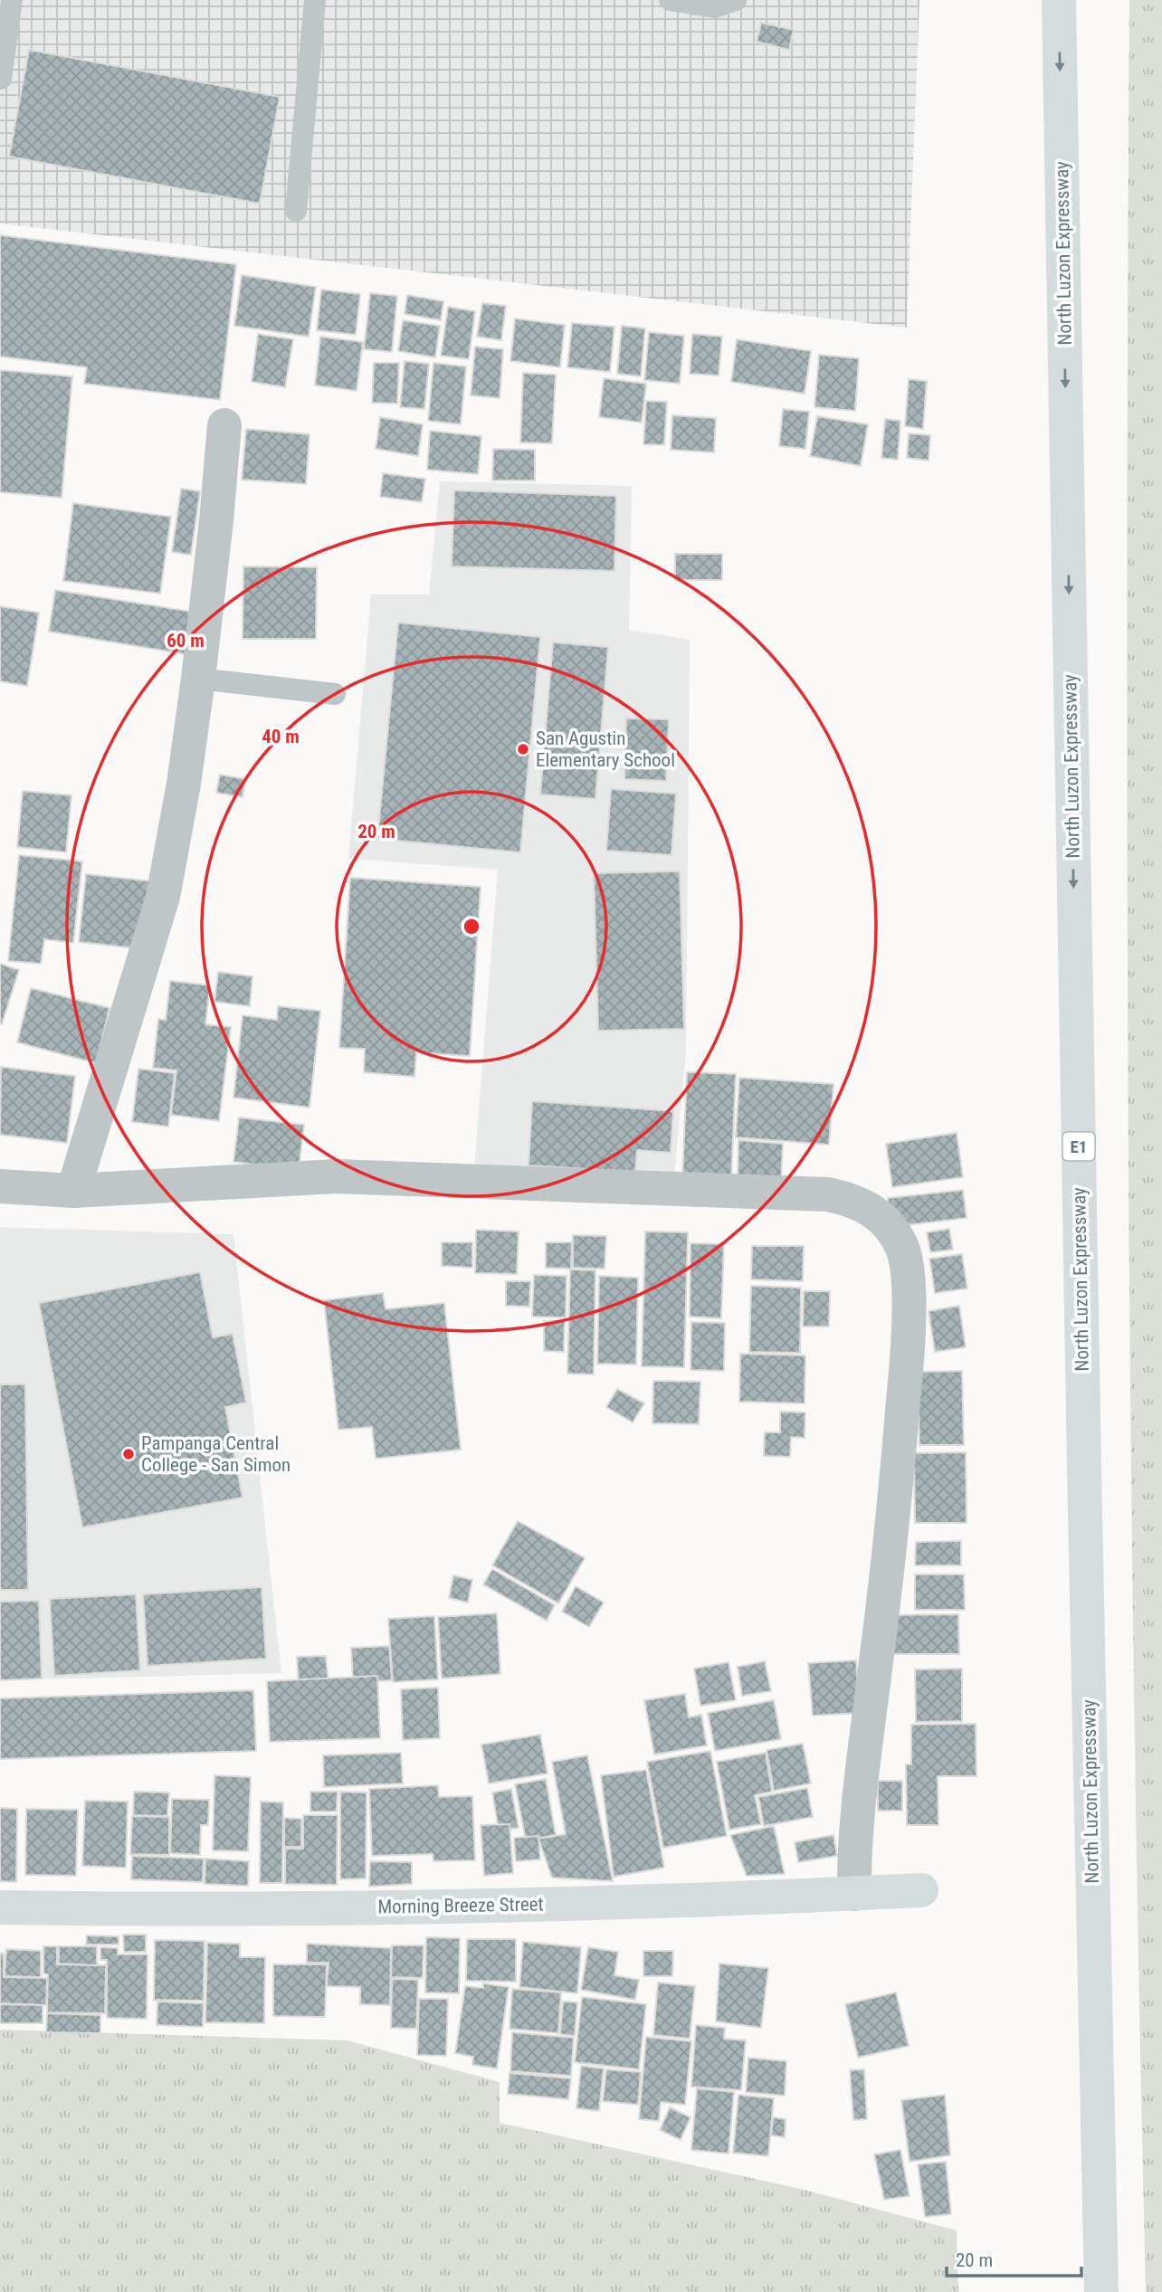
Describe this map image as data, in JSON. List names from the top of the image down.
{
  "streets": {
    "main road": ["North Luzon Expressway", "E1", "Morning Breeze Street"]
  },
  "one_way": ["North Luzon Expressway"],
  "places": ["San Agustin Elementary School", "Pampanga Central College - San Simon"],
  "scale_bar": "20 m",
  "rings": ["60 m", "40 m", "20 m"]
}
